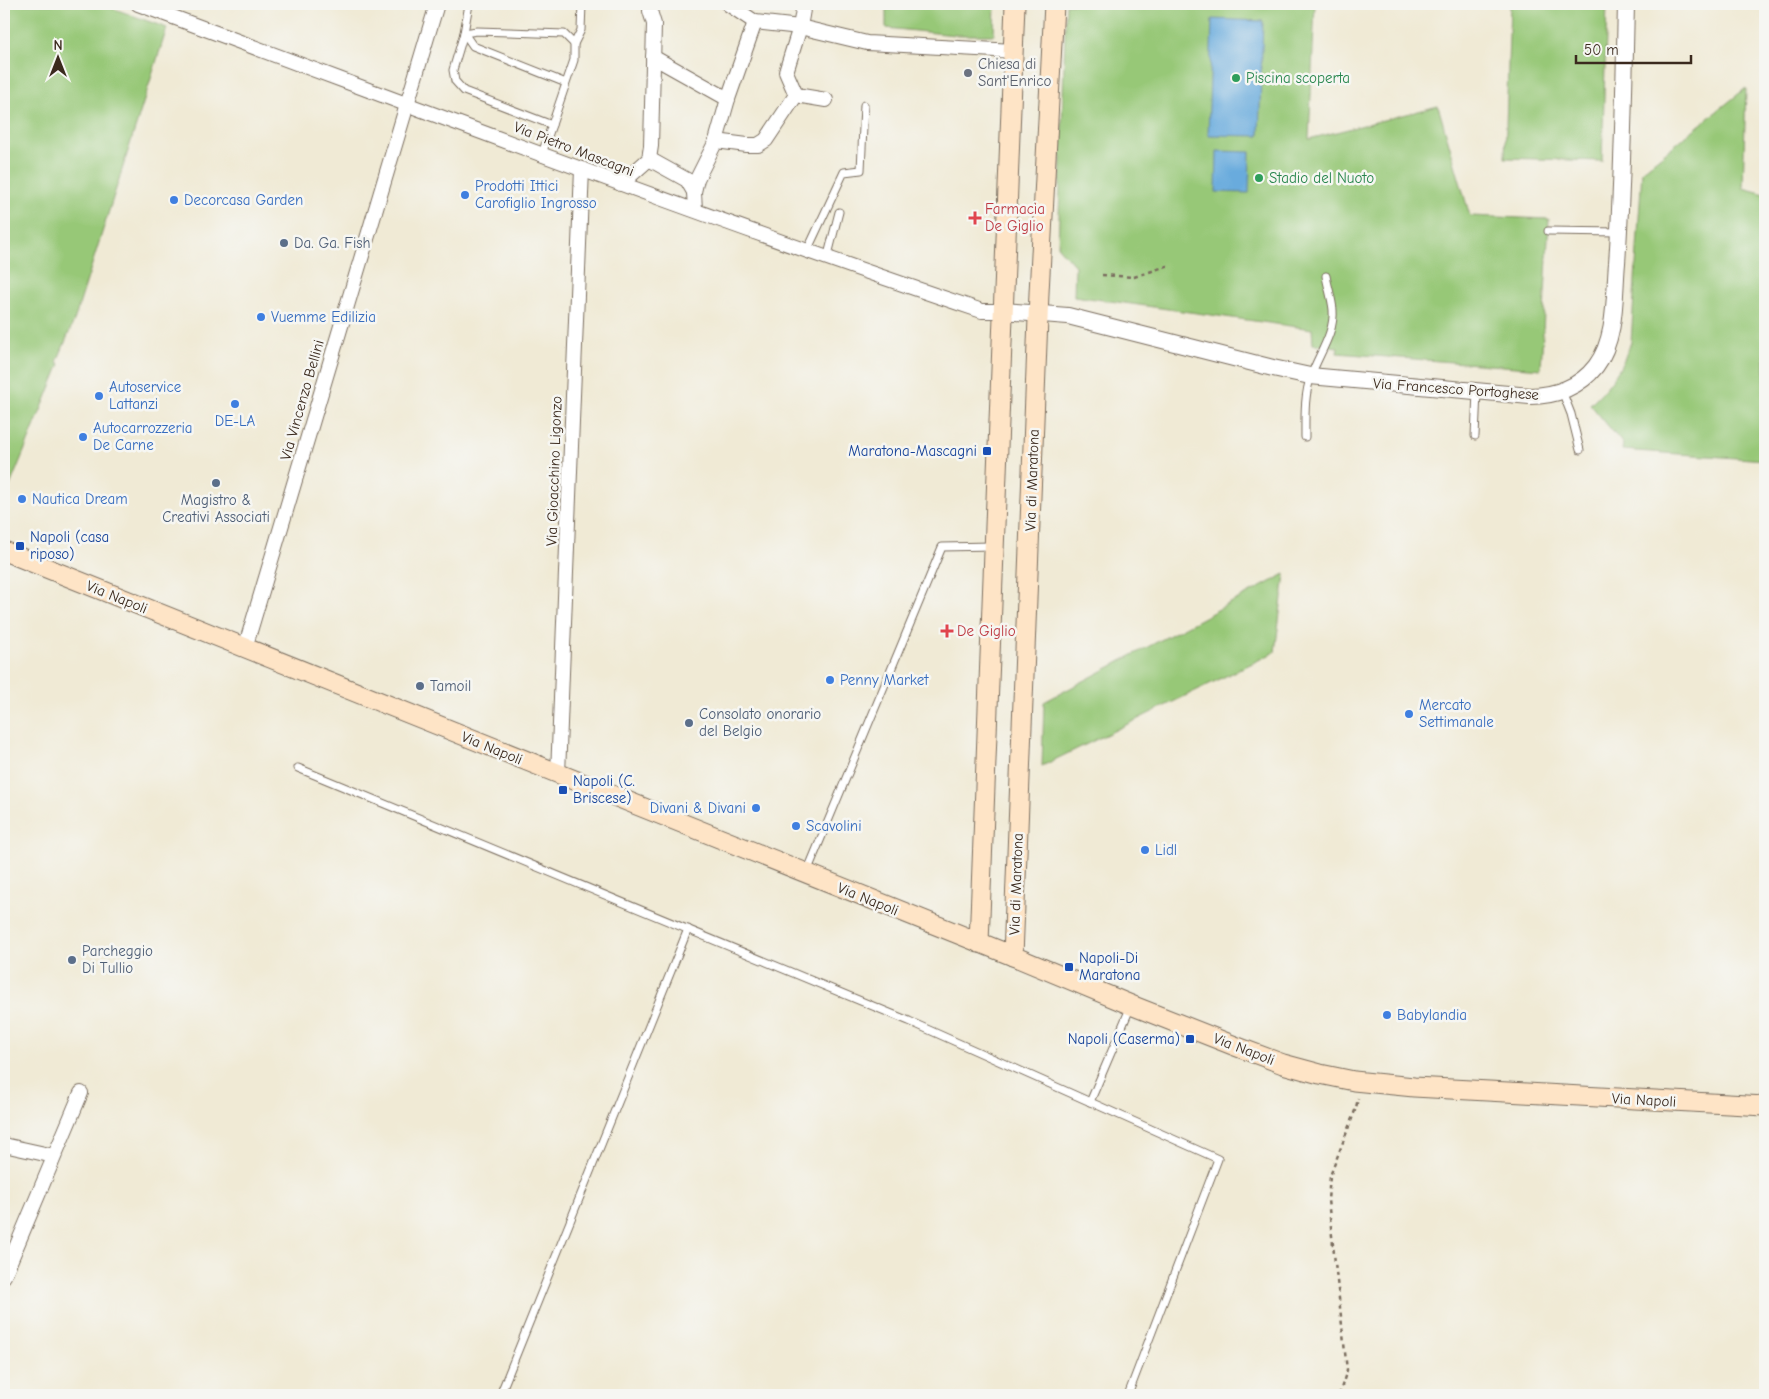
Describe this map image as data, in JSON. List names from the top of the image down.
{
  "streets": {
    "main road": ["Via di Maratona", "Via Napoli"],
    "street": [
      "Via Pietro Mascagni",
      "Via Francesco Portoghese",
      "Via Vincenzo Bellini",
      "Via Gioacchino Ligonzo"
    ]
  },
  "crossings": [
    ["Via Pietro Mascagni", "Via Francesco Portoghese"],
    ["Via Pietro Mascagni", "Via Vincenzo Bellini"],
    ["Via Pietro Mascagni", "Via Gioacchino Ligonzo"],
    ["Via Francesco Portoghese", "Via di Maratona"],
    ["Via Vincenzo Bellini", "Via Napoli"],
    ["Via Gioacchino Ligonzo", "Via Napoli"],
    ["Via di Maratona", "Via Napoli"]
  ],
  "places": {
    "other": [
      "Chiesa di Sant'Enrico",
      "Piscina scoperta",
      "Stadio del Nuoto",
      "Prodotti Ittici Carofiglio Ingrosso",
      "Decorcasa Garden",
      "Da. Ga. Fish",
      "Vuemme Edilizia",
      "Autoservice Lattanzi",
      "DE-LA",
      "Autocarrozzeria De Carne",
      "Magistro & Creativi Associati",
      "Nautica Dream",
      "Penny Market",
      "Tamoil",
      "Mercato Settimanale",
      "Consolato onorario del Belgio",
      "Divani & Divani",
      "Scavolini",
      "Lidl",
      "Parcheggio Di Tullio",
      "Babylandia"
    ],
    "health": ["Farmacia De Giglio", "De Giglio"],
    "transit": [
      "Maratona-Mascagni",
      "Napoli (casa riposo)",
      "Napoli (C. Briscese)",
      "Napoli-Di Maratona",
      "Napoli (Caserma)"
    ]
  },
  "scale_bar": "50 m",
  "north": "top"
}
